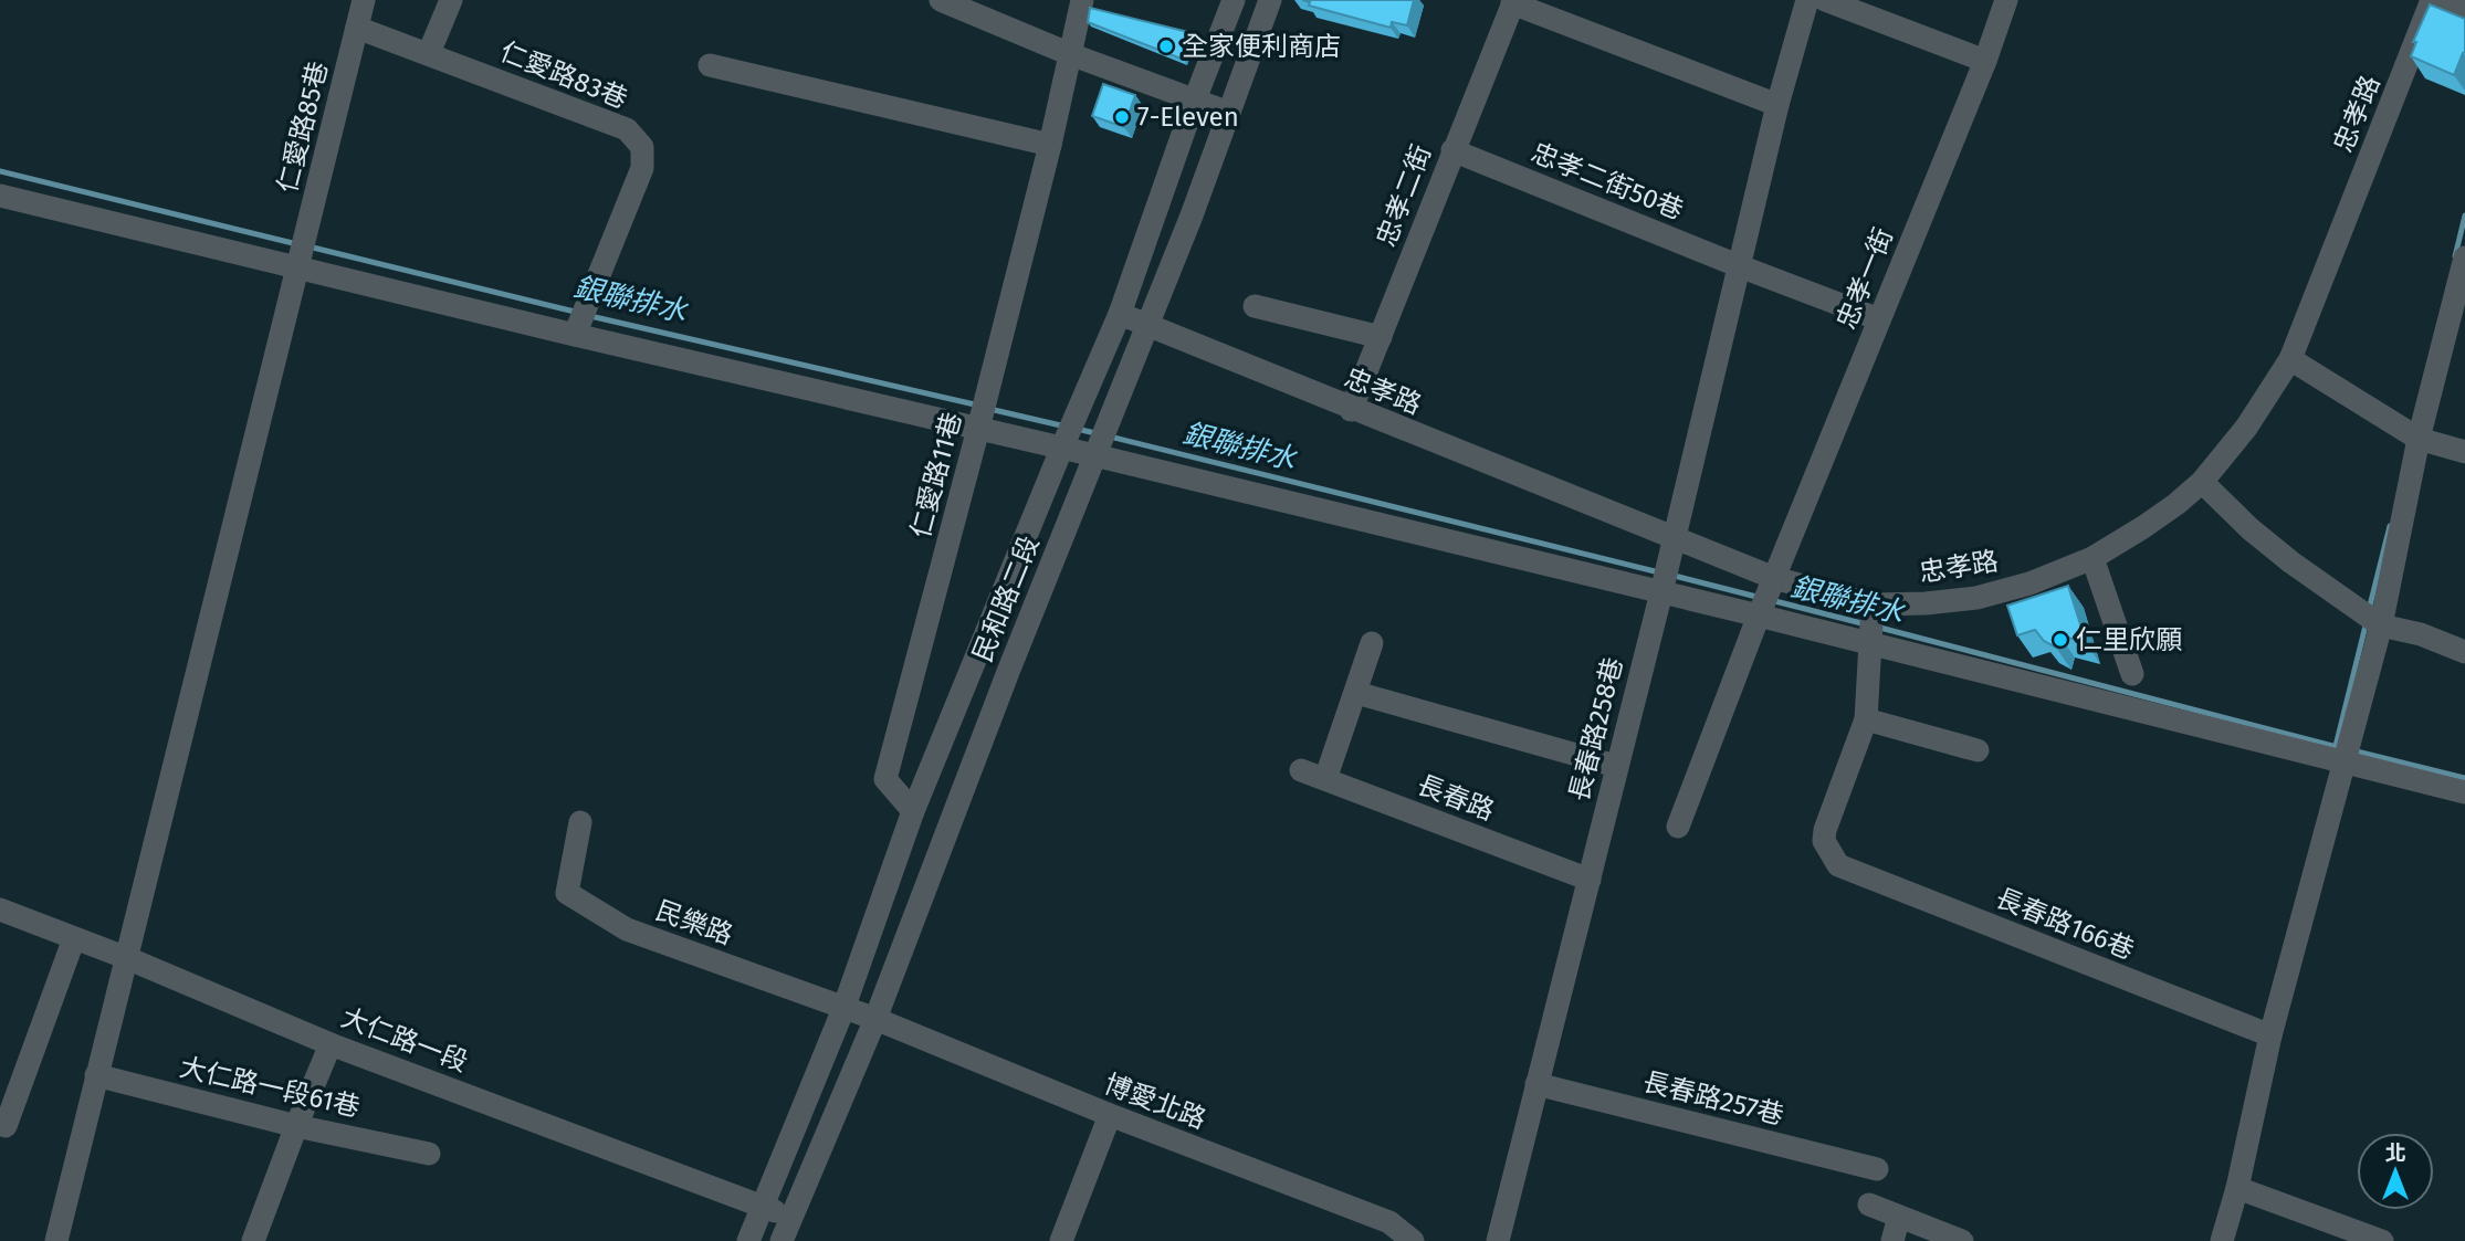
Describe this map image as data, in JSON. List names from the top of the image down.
{
  "streets": {
    "street": [
      "仁愛路83巷",
      "忠孝路",
      "仁愛路85巷",
      "忠孝二街50巷",
      "忠孝二街",
      "忠孝一街",
      "仁愛路11巷",
      "民和路二段",
      "長春路258巷",
      "長春路",
      "民樂路",
      "長春路166巷",
      "大仁路一段",
      "大仁路一段61巷",
      "長春路257巷",
      "博愛北路"
    ]
  },
  "crossings": [
    ["仁愛路83巷", "仁愛路85巷"],
    ["忠孝路", "忠孝二街"],
    ["忠孝路", "忠孝一街"],
    ["忠孝路", "民和路二段"],
    ["忠孝路", "長春路258巷"],
    ["仁愛路85巷", "大仁路一段"],
    ["仁愛路85巷", "大仁路一段61巷"],
    ["忠孝二街50巷", "忠孝二街"],
    ["忠孝二街50巷", "忠孝一街"],
    ["忠孝二街50巷", "長春路258巷"],
    ["忠孝二街", "長春路258巷"],
    ["仁愛路11巷", "民和路二段"],
    ["民和路二段", "民樂路"],
    ["民和路二段", "大仁路一段"],
    ["民和路二段", "博愛北路"],
    ["長春路258巷", "長春路"],
    ["民樂路", "博愛北路"]
  ],
  "water": ["銀聯排水"],
  "places": ["全家便利商店", "7-Eleven", "仁里欣願"],
  "north": "top"
}
